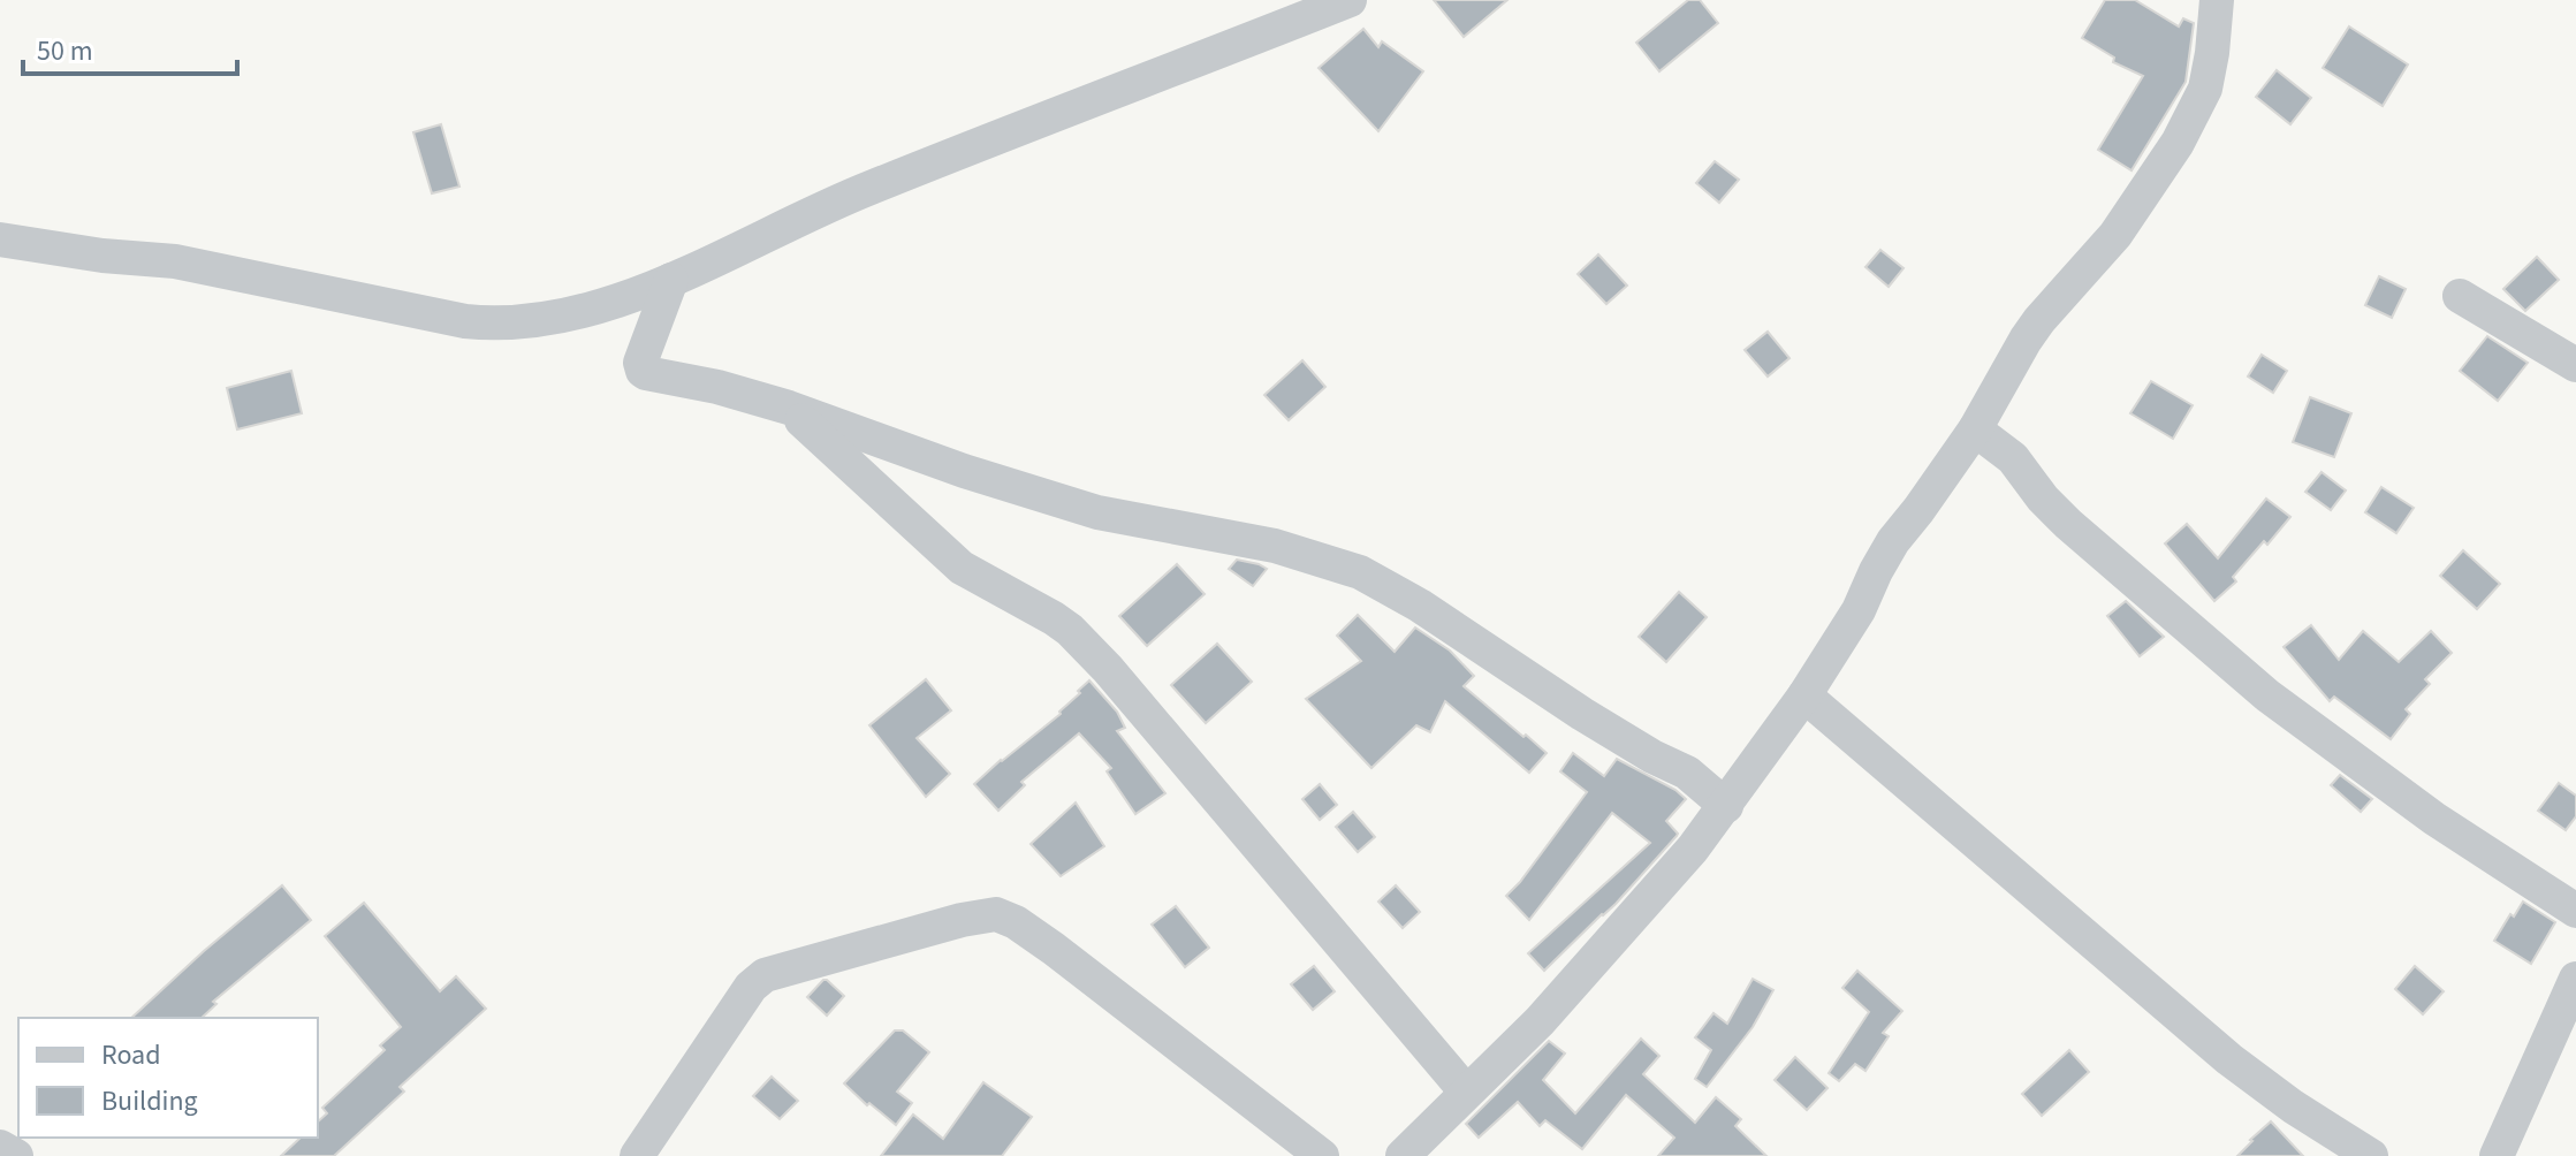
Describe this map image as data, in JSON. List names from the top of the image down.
{
  "legend": ["Road", "Building"],
  "scale_bar": "50 m"
}
